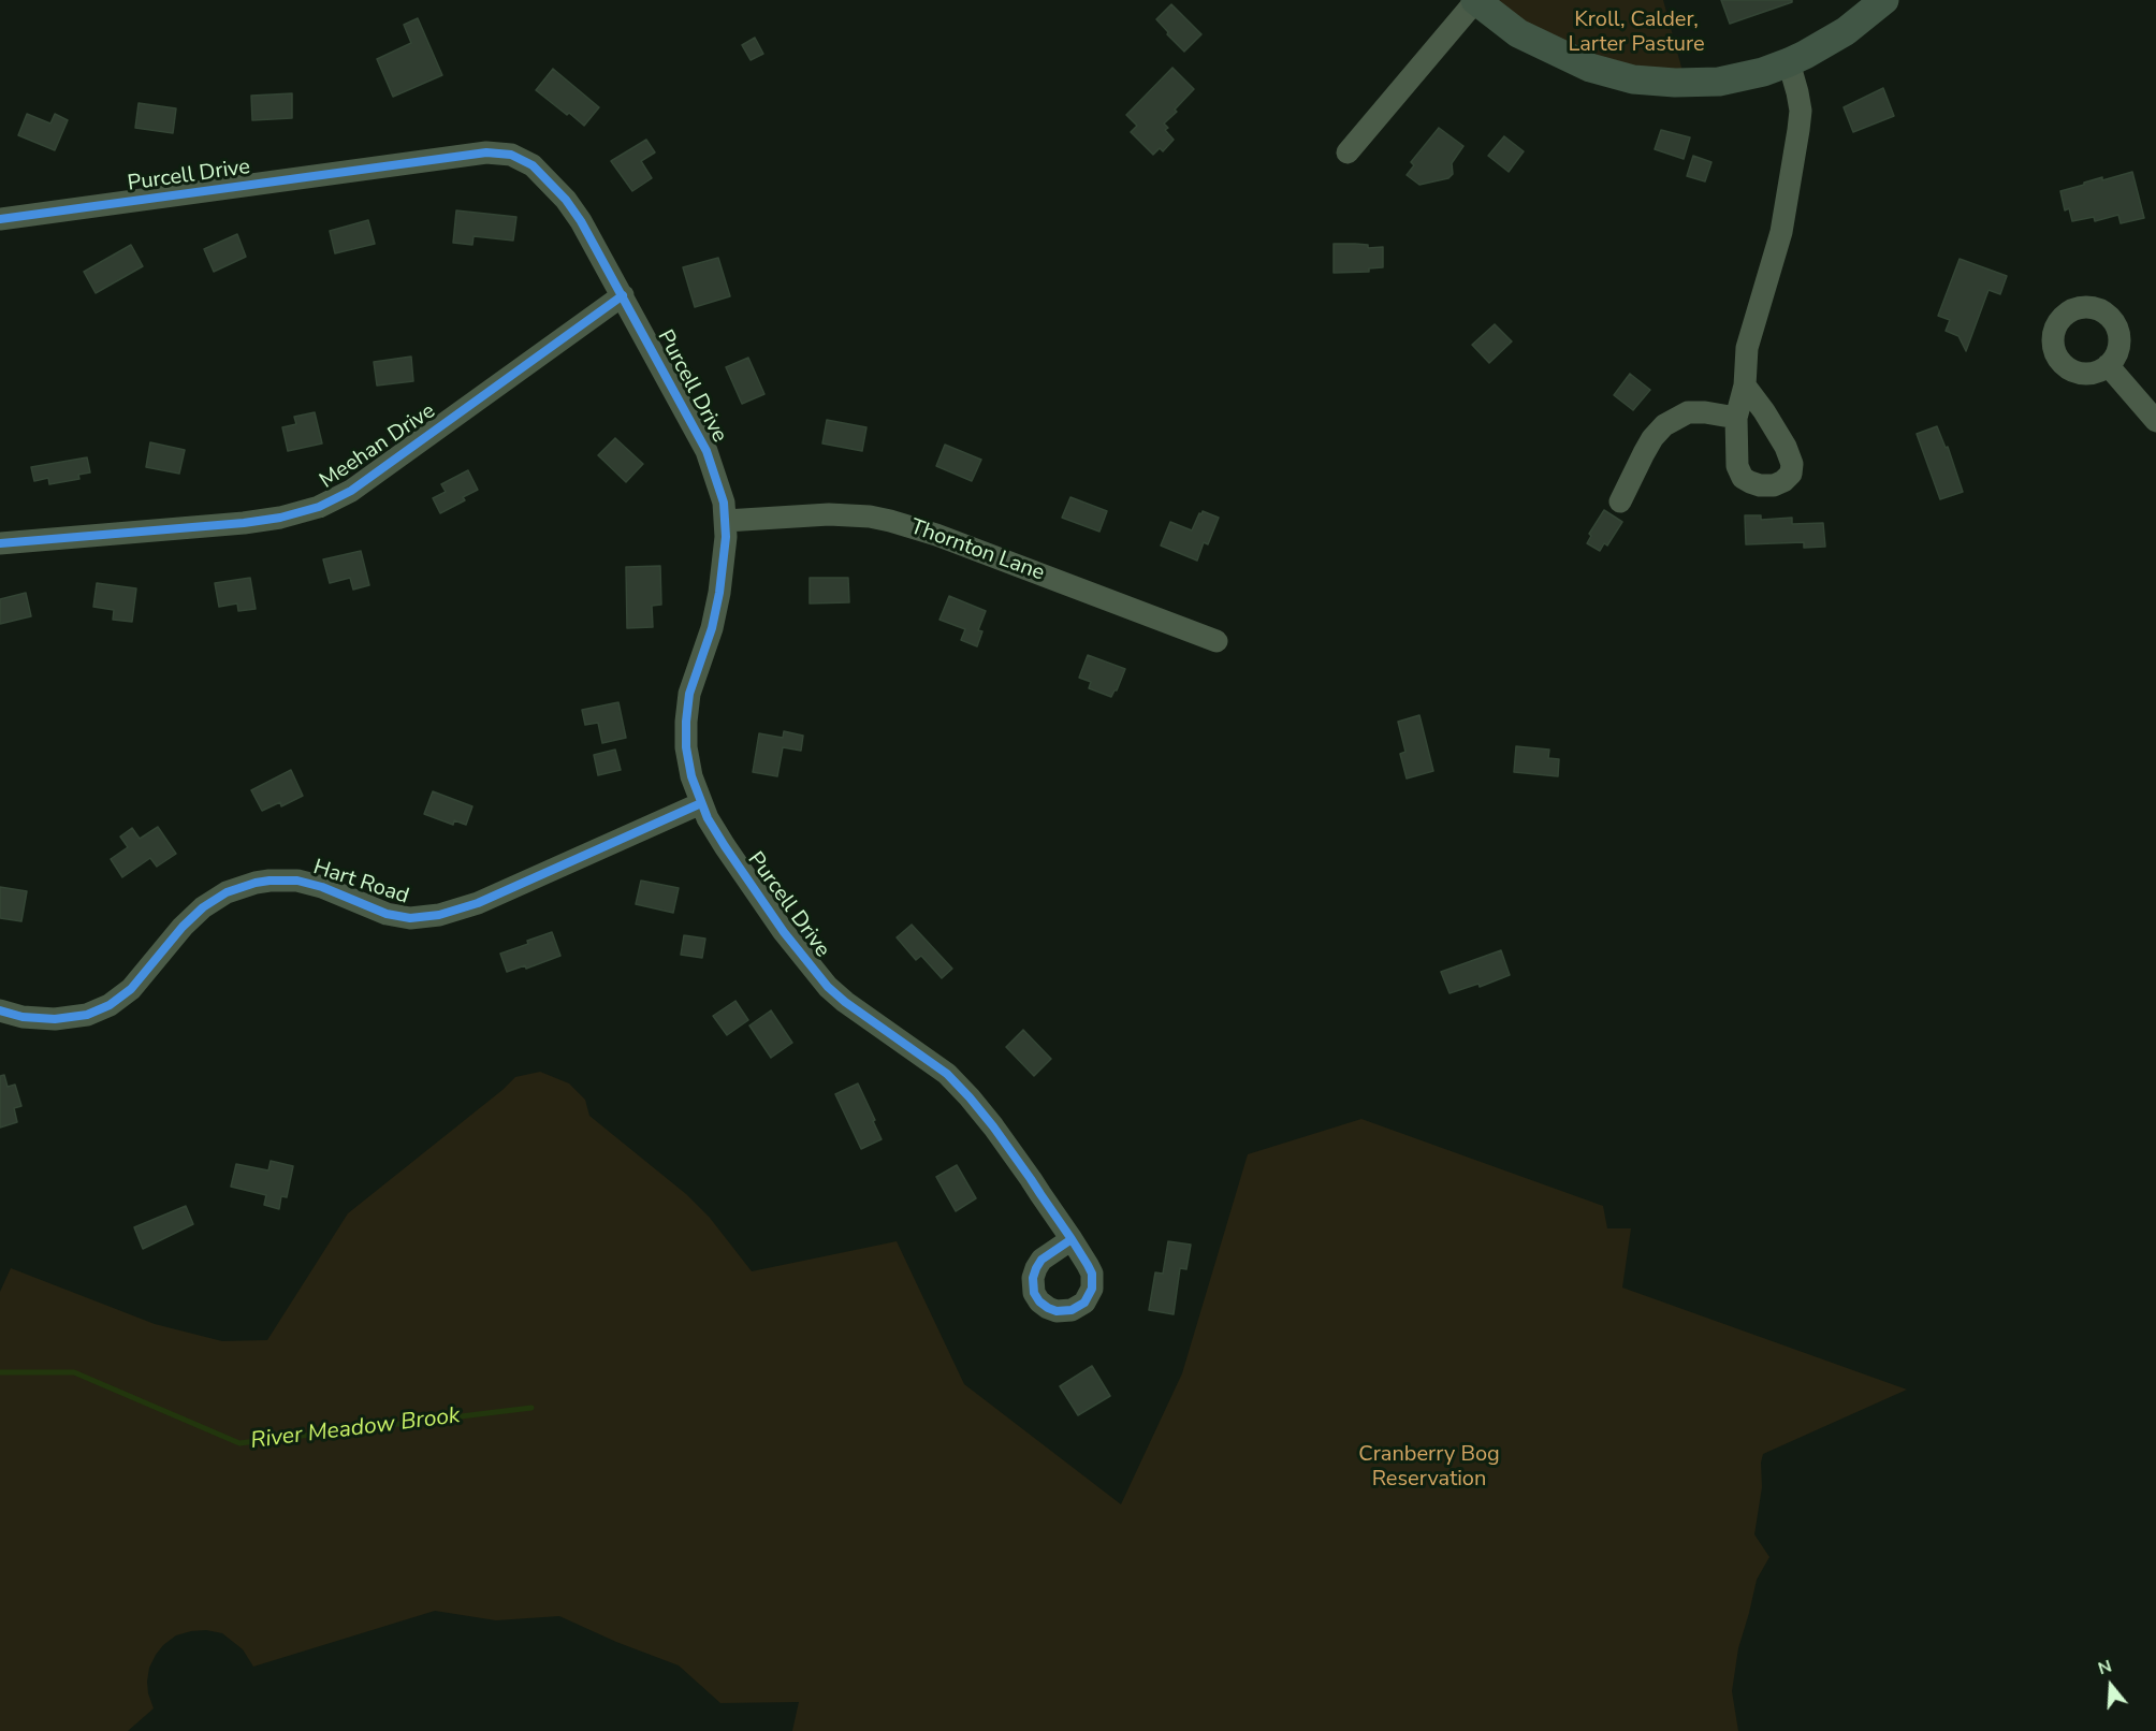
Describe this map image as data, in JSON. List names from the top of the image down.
{
  "streets": {
    "street": [
      "Purcell Drive",
      "Meehan Drive",
      "Thornton Lane",
      "Hart Road"
    ]
  },
  "crossings": [
    ["Purcell Drive", "Meehan Drive"],
    ["Purcell Drive", "Thornton Lane"],
    ["Purcell Drive", "Hart Road"]
  ],
  "water": ["River Meadow Brook"],
  "parks": ["Kroll, Calder, Larter Pasture", "Cranberry Bog Reservation"],
  "north": "top"
}
